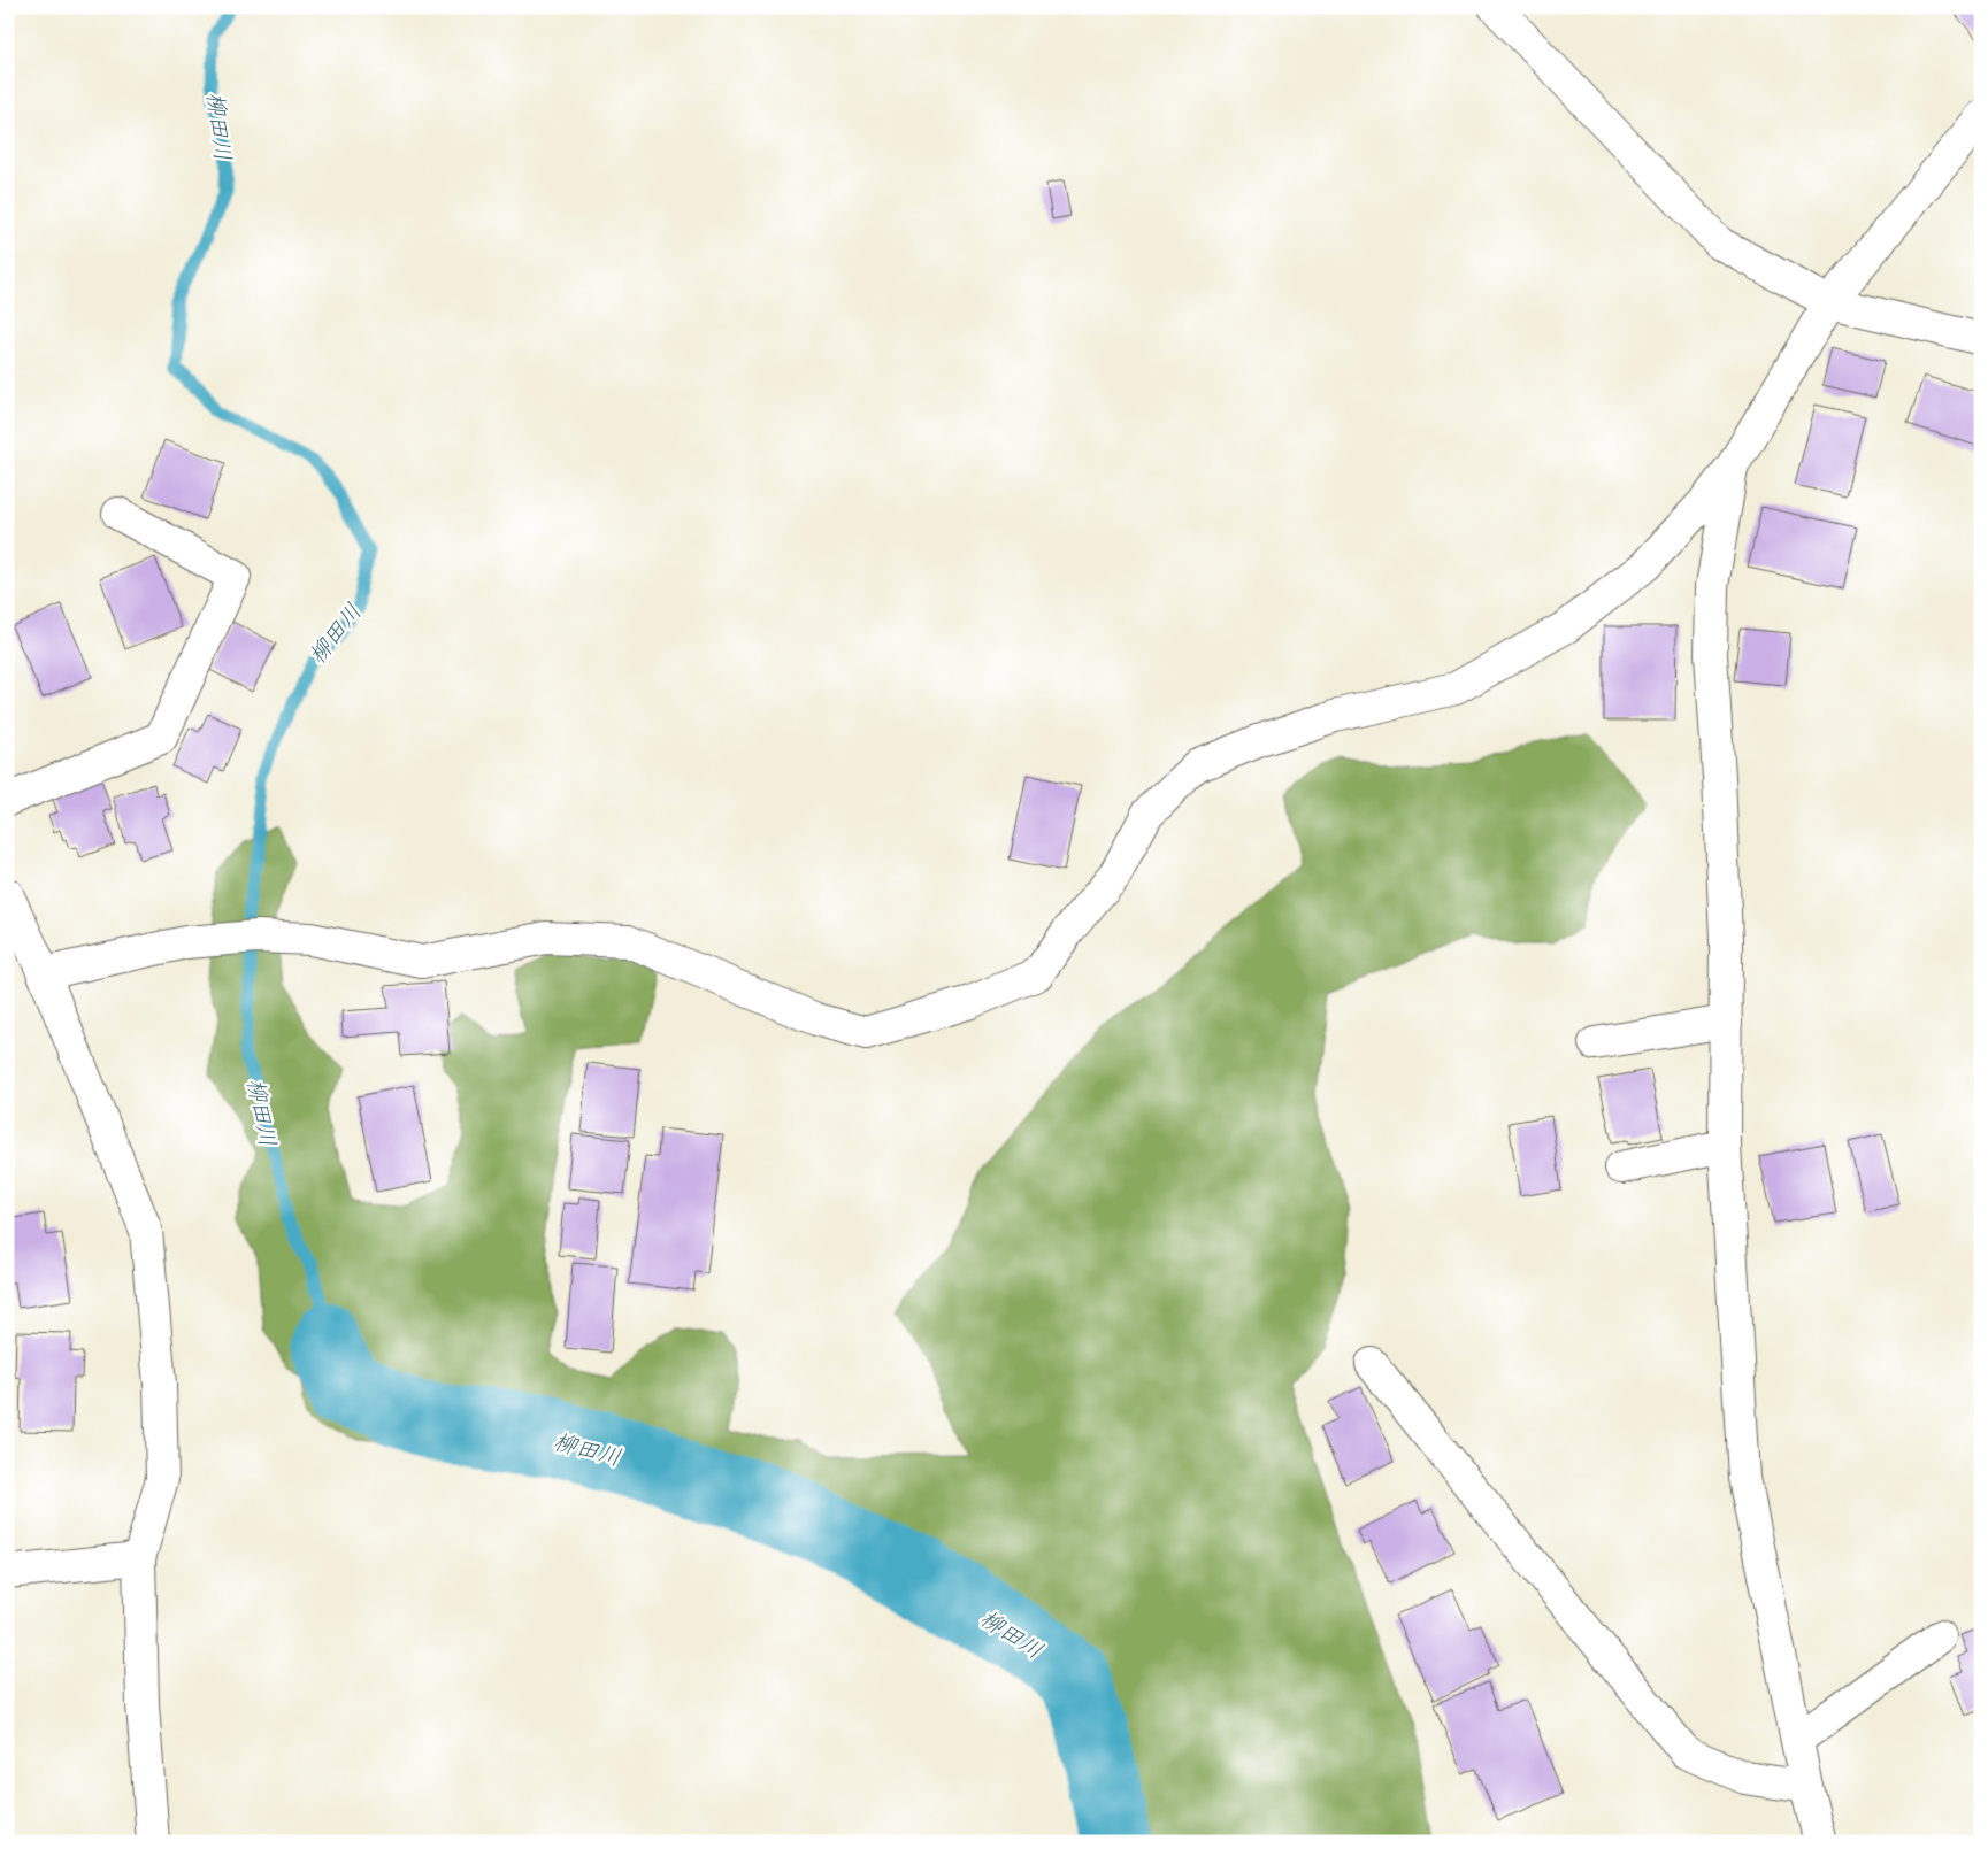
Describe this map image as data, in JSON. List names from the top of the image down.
{
  "water": ["柳田川"]
}
